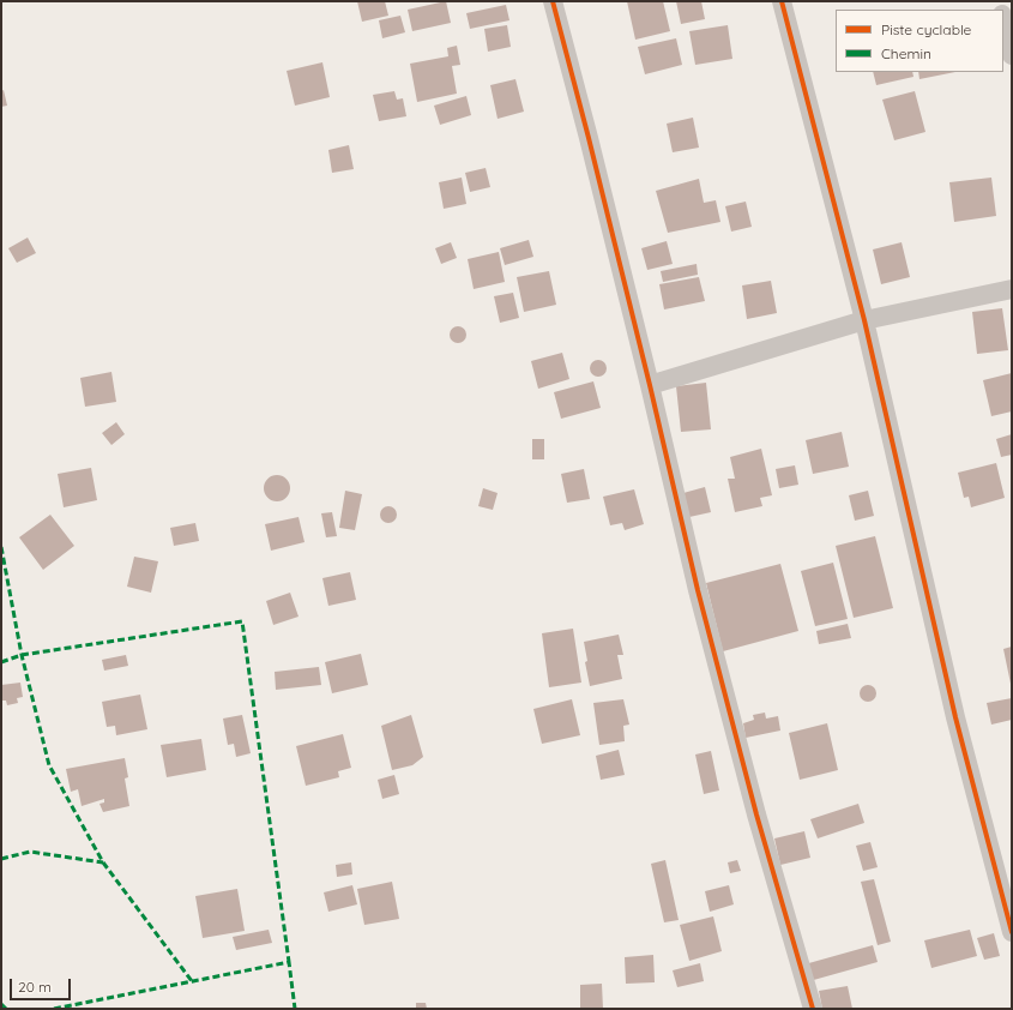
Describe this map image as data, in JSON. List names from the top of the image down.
{
  "legend": ["Piste cyclable", "Chemin"],
  "scale_bar": "20 m"
}
